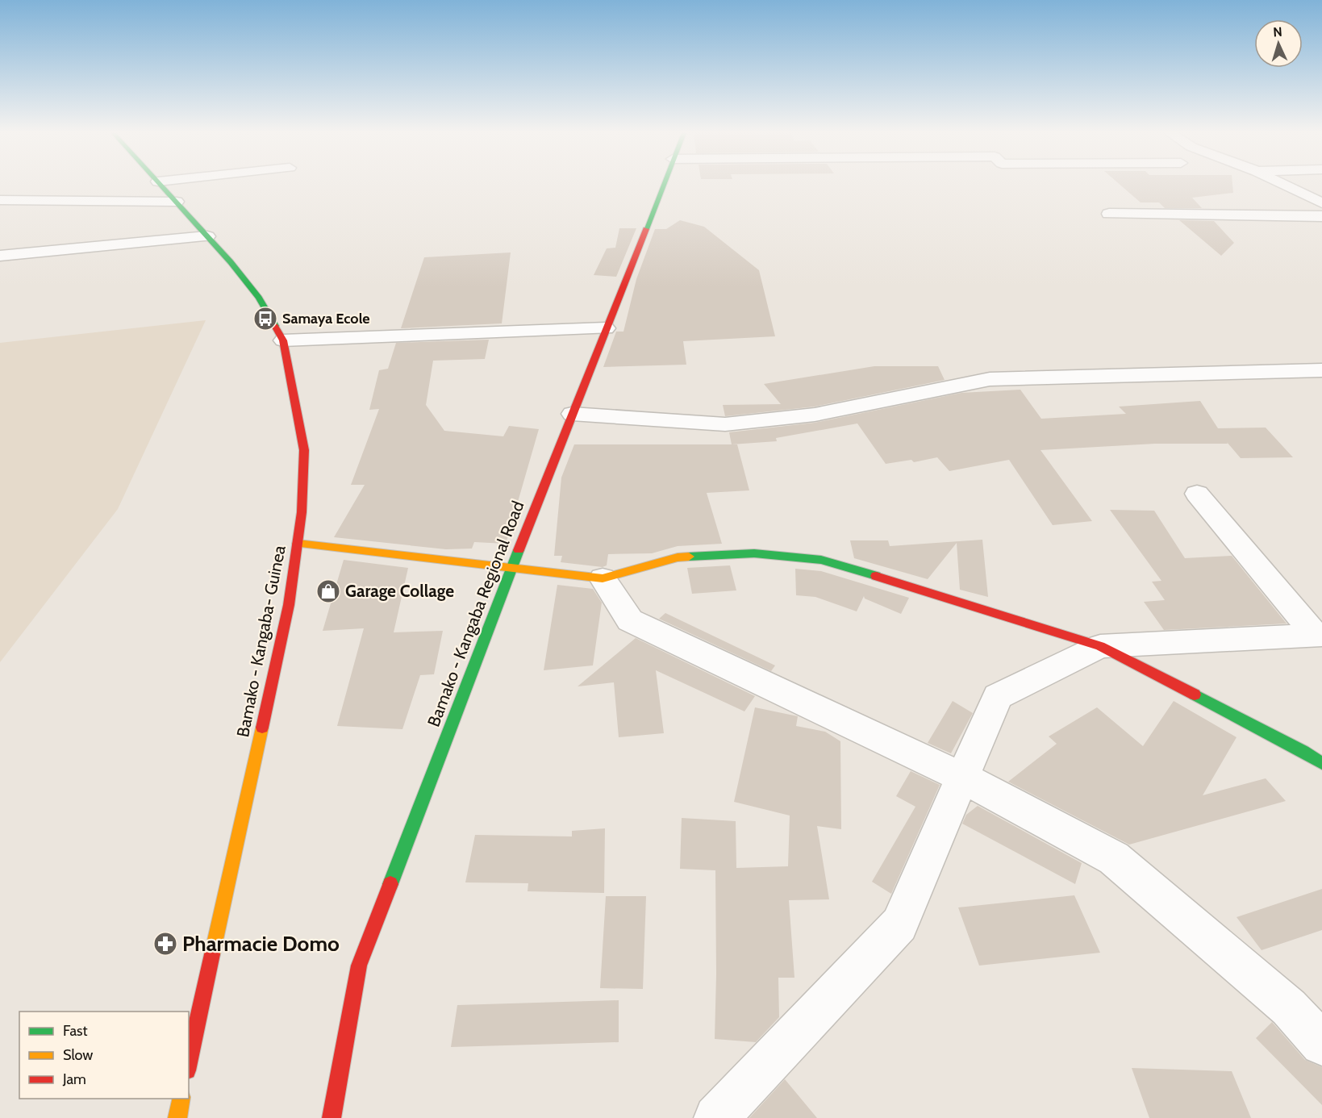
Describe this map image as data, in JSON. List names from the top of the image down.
{
  "streets": {
    "street": ["Bamako - Kangaba Regional Road", "Bamako - Kangaba- Guinea"]
  },
  "places": {
    "bus stop": ["Samaya Ecole"],
    "shop": ["Garage Collage"],
    "pharmacy": ["Pharmacie Domo"]
  },
  "legend": ["Fast", "Slow", "Jam"],
  "north": "top"
}
